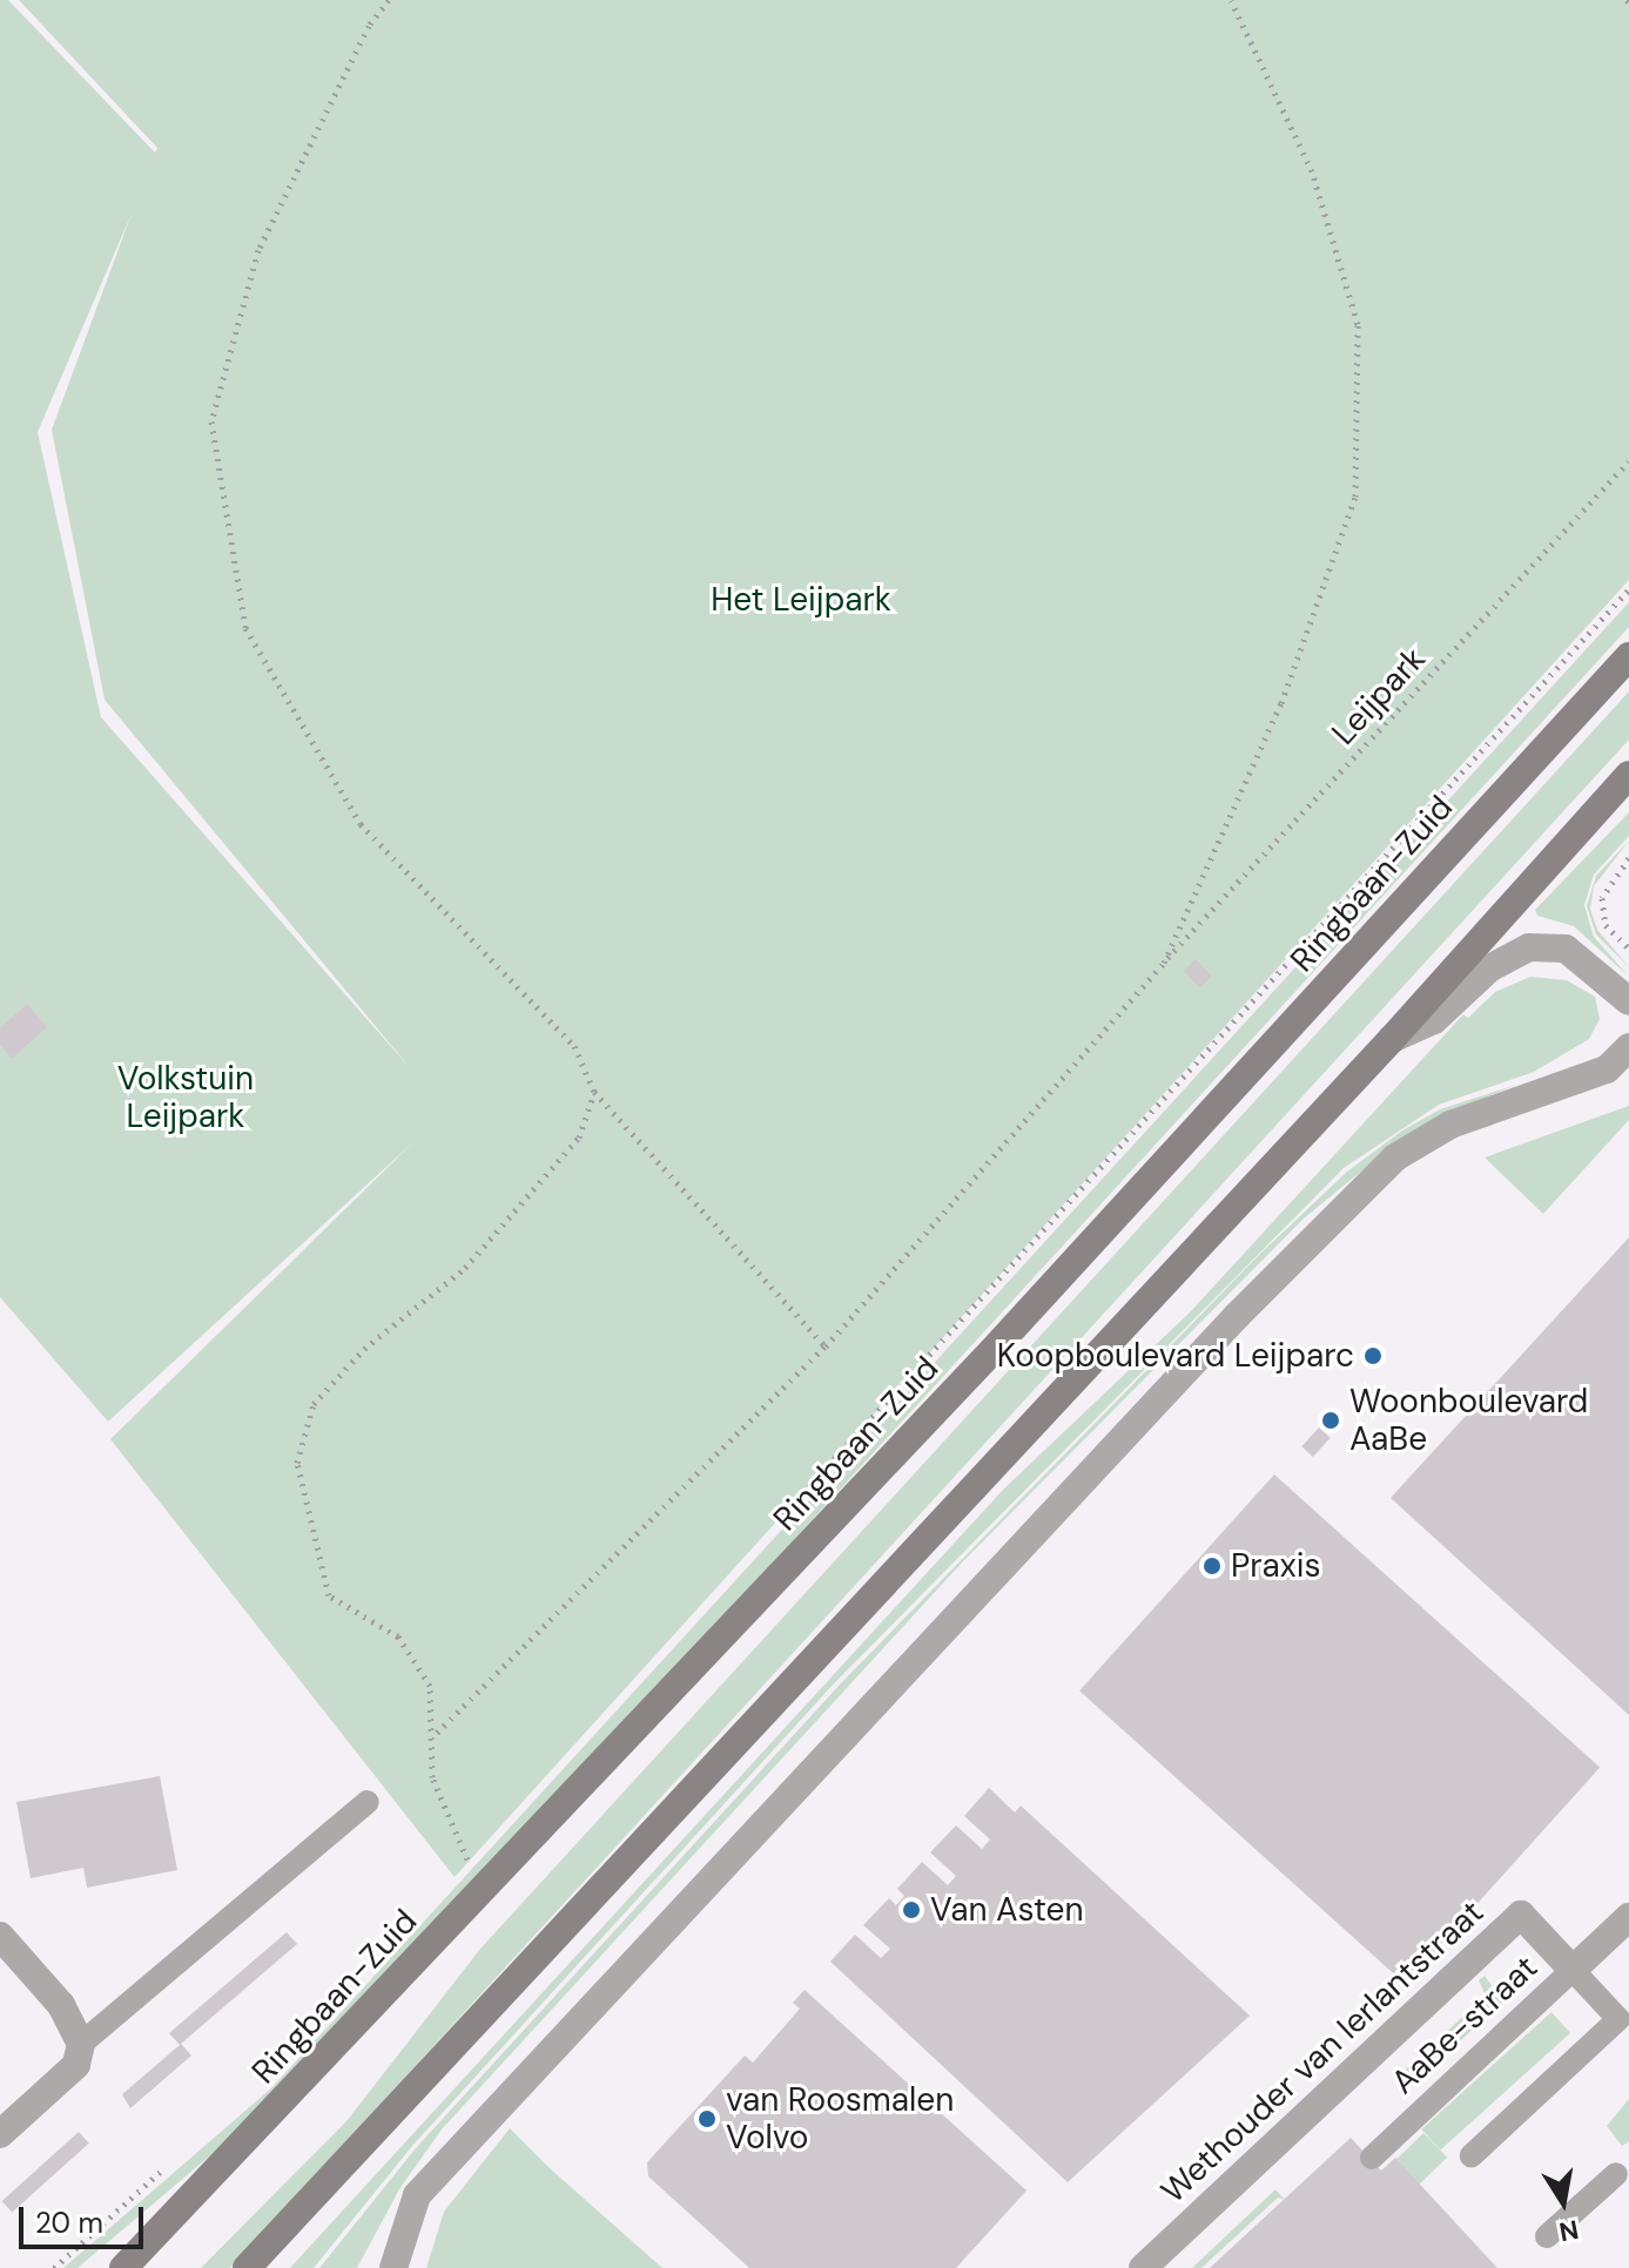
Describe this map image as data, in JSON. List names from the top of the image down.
{
  "streets": {
    "main road": ["Ringbaan-Zuid"],
    "street": ["Wethouder van Ierlantstraat"],
    "lane": ["AaBe-straat"],
    "path": ["Leijpark"]
  },
  "crossings": [
    ["AaBe-straat", "Wethouder van Ierlantstraat"]
  ],
  "parks": ["Het Leijpark", "Volkstuin Leijpark"],
  "places": [
    "Koopboulevard Leijparc",
    "Woonboulevard AaBe",
    "Praxis",
    "Van Asten",
    "van Roosmalen Volvo"
  ],
  "scale_bar": "20 m",
  "north": "bottom"
}
